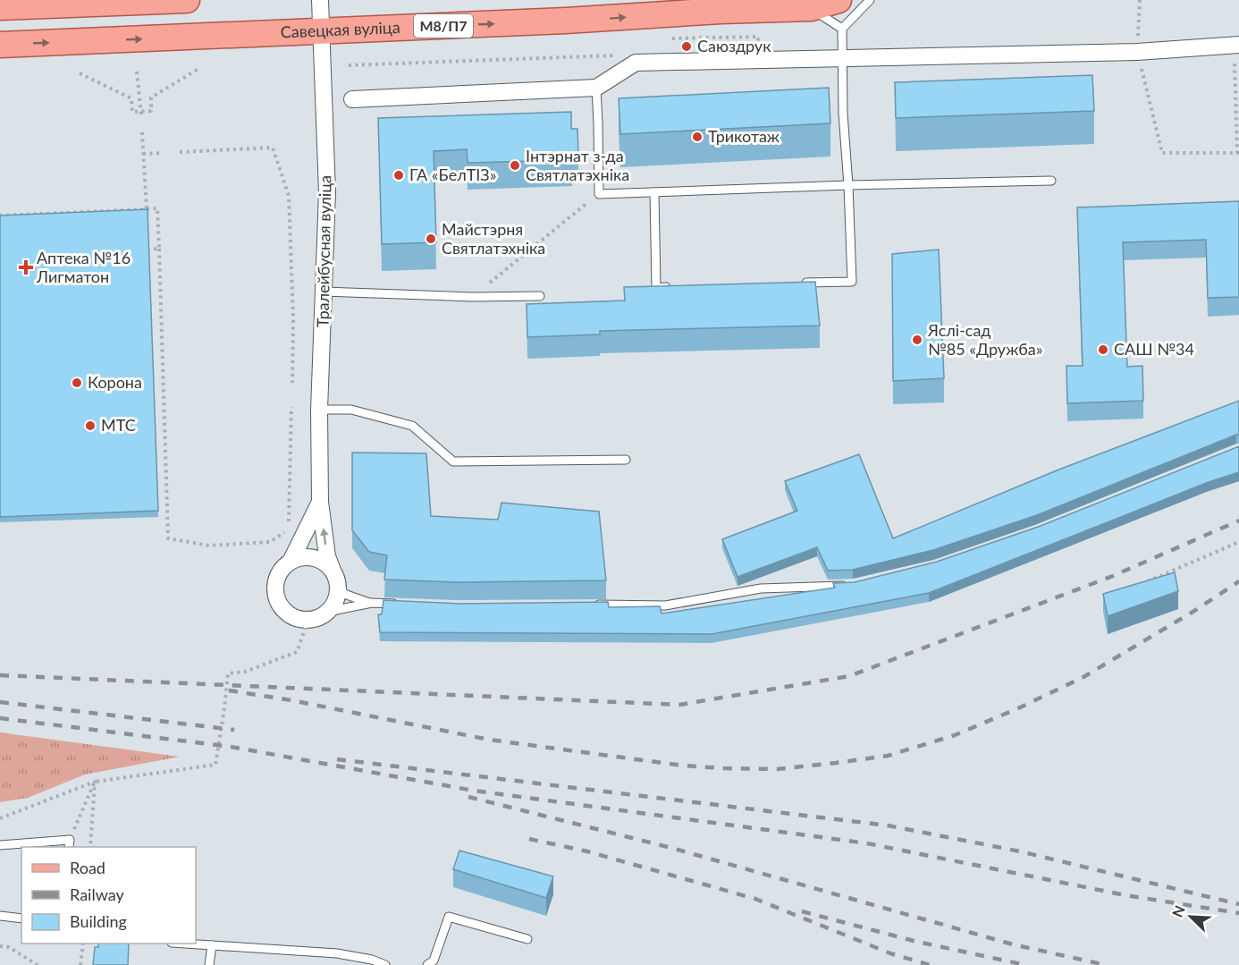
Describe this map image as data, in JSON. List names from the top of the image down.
{
  "streets": {
    "main road": ["М8/П7", "Савецкая вуліца"],
    "street": ["Тралейбусная вуліца"]
  },
  "crossings": [
    ["Савецкая вуліца", "Тралейбусная вуліца"]
  ],
  "one_way": ["Савецкая вуліца"],
  "places": {
    "other": [
      "Саюздрук",
      "Трикотаж",
      "Інтэрнат з-да Святлатэхніка",
      "ГА «БелТІЗ»",
      "Майстэрня Святлатэхніка",
      "Яслі-сад №85 «Дружба»",
      "САШ №34",
      "Корона",
      "МТС"
    ],
    "health": ["Аптека №16 Лигматон"]
  },
  "legend": ["Road", "Railway", "Building"],
  "north": "top left"
}
